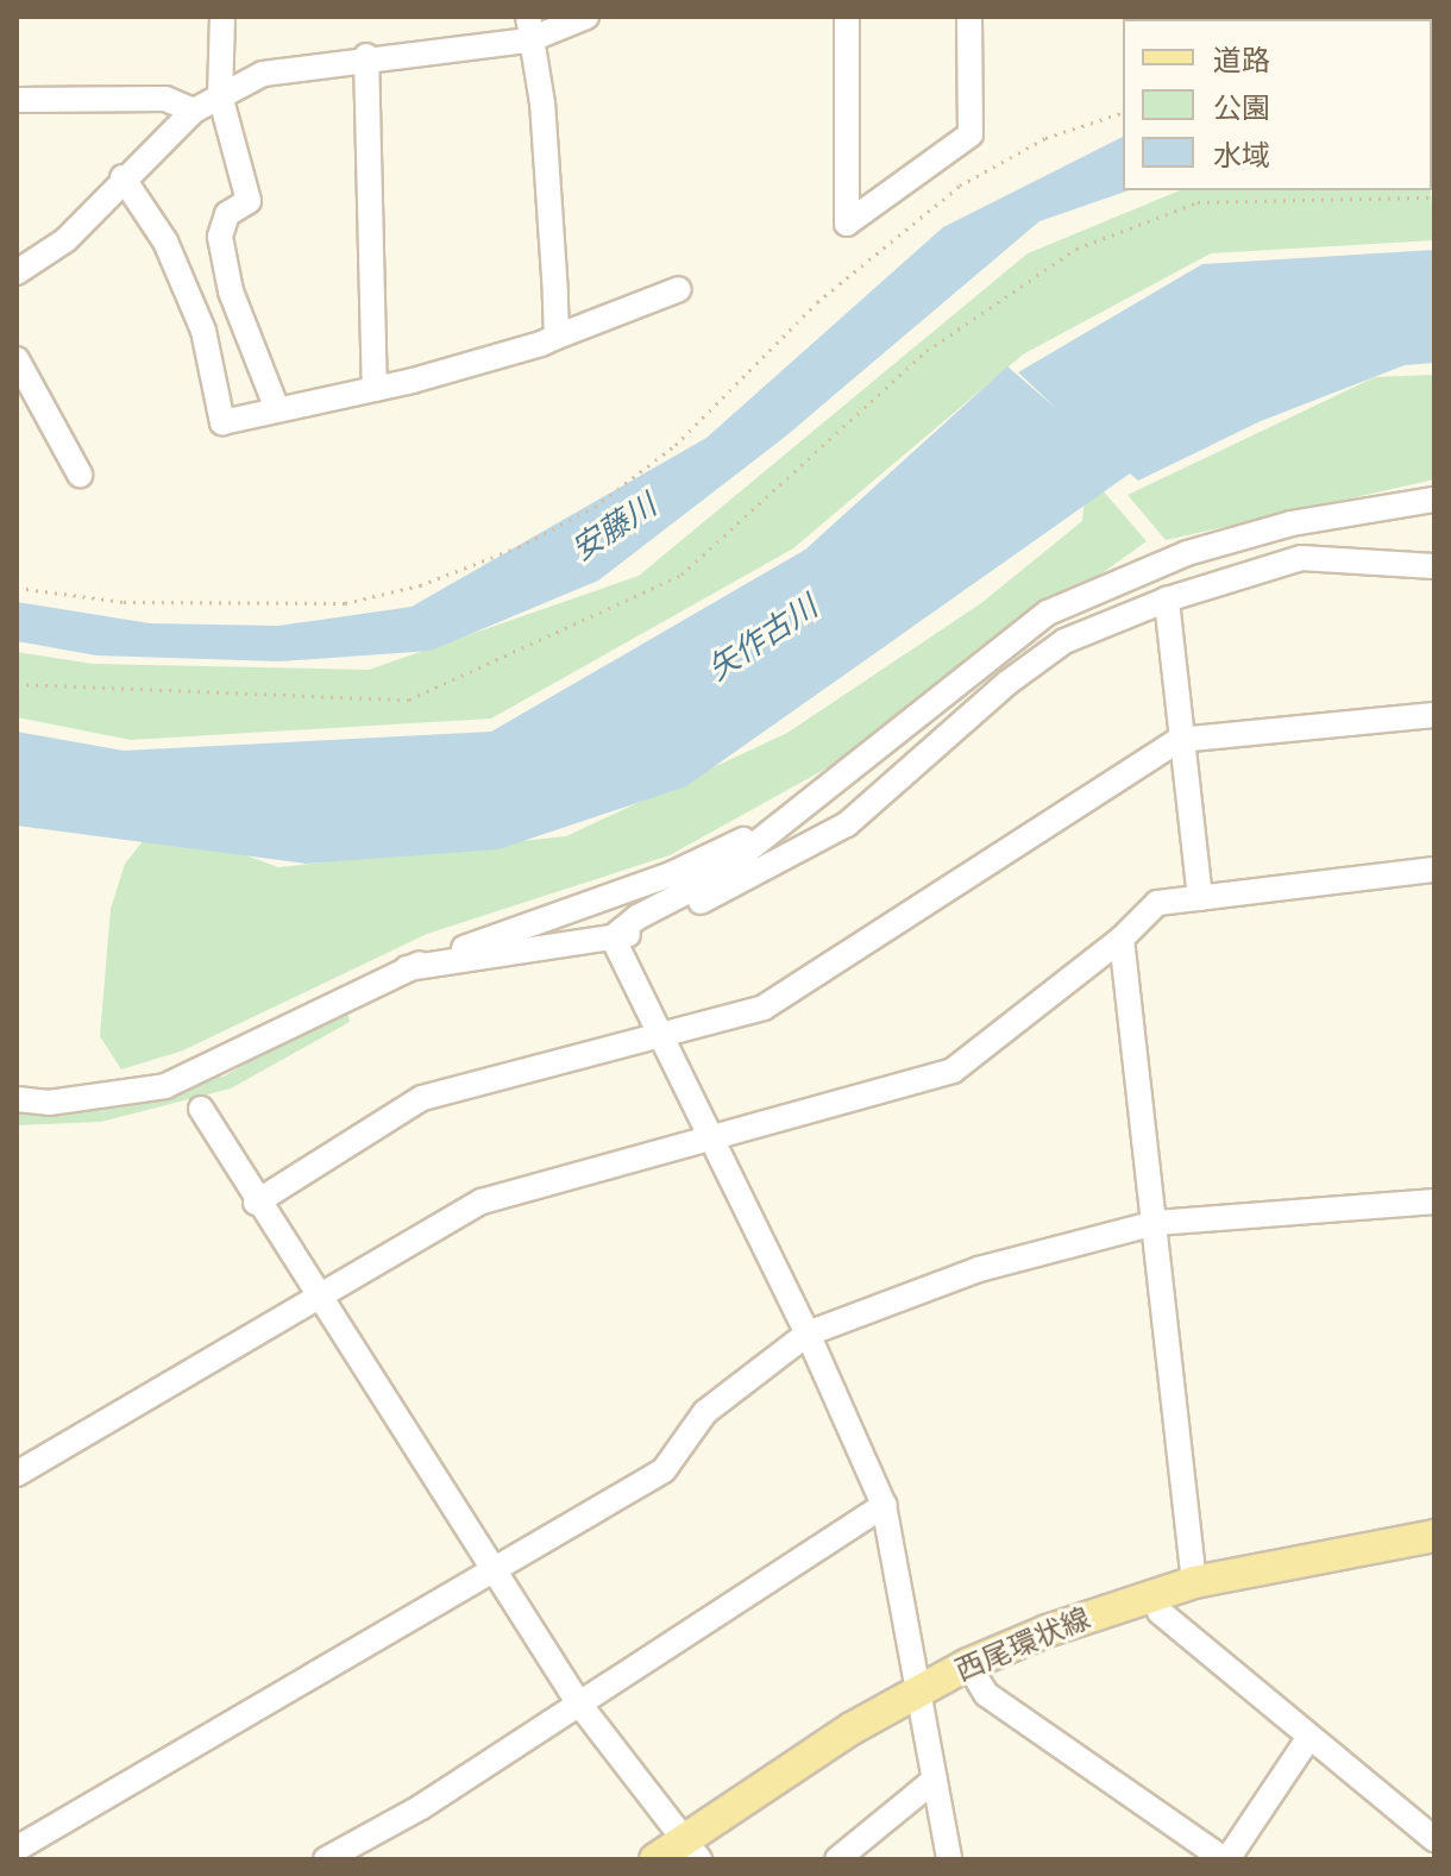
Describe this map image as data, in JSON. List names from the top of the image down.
{
  "streets": {
    "main road": ["西尾環状線"]
  },
  "water": ["安藤川", "矢作古川"],
  "legend": ["道路", "公園", "水域"]
}
